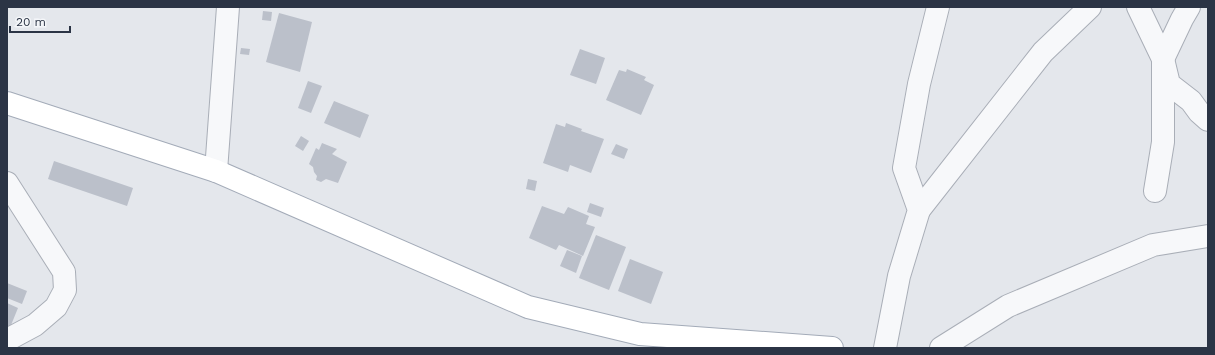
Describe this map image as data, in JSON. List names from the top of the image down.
{
  "scale_bar": "20 m"
}
